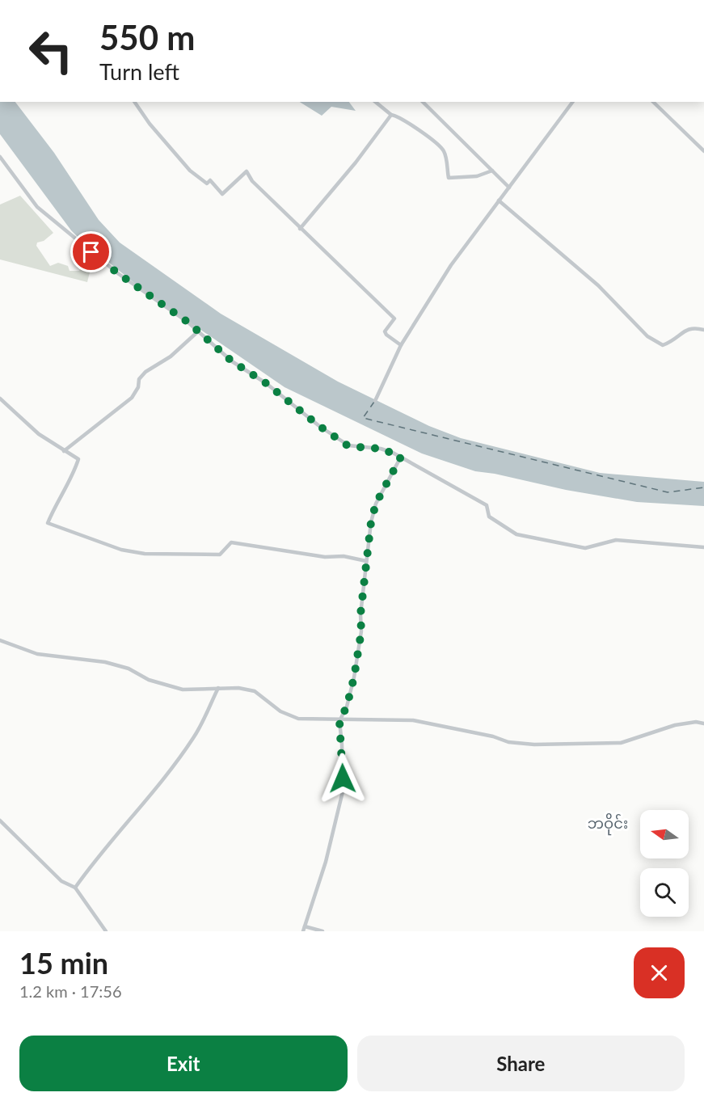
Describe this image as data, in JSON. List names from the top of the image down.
{
  "districts": ["ဘဝိုင်း"],
  "north": "left",
  "page": {
    "turn": ["550 m", "Turn left"],
    "heading": ["15 min", "1.2 km · 17:56"],
    "buttons": ["Exit", "Share"]
  }
}
